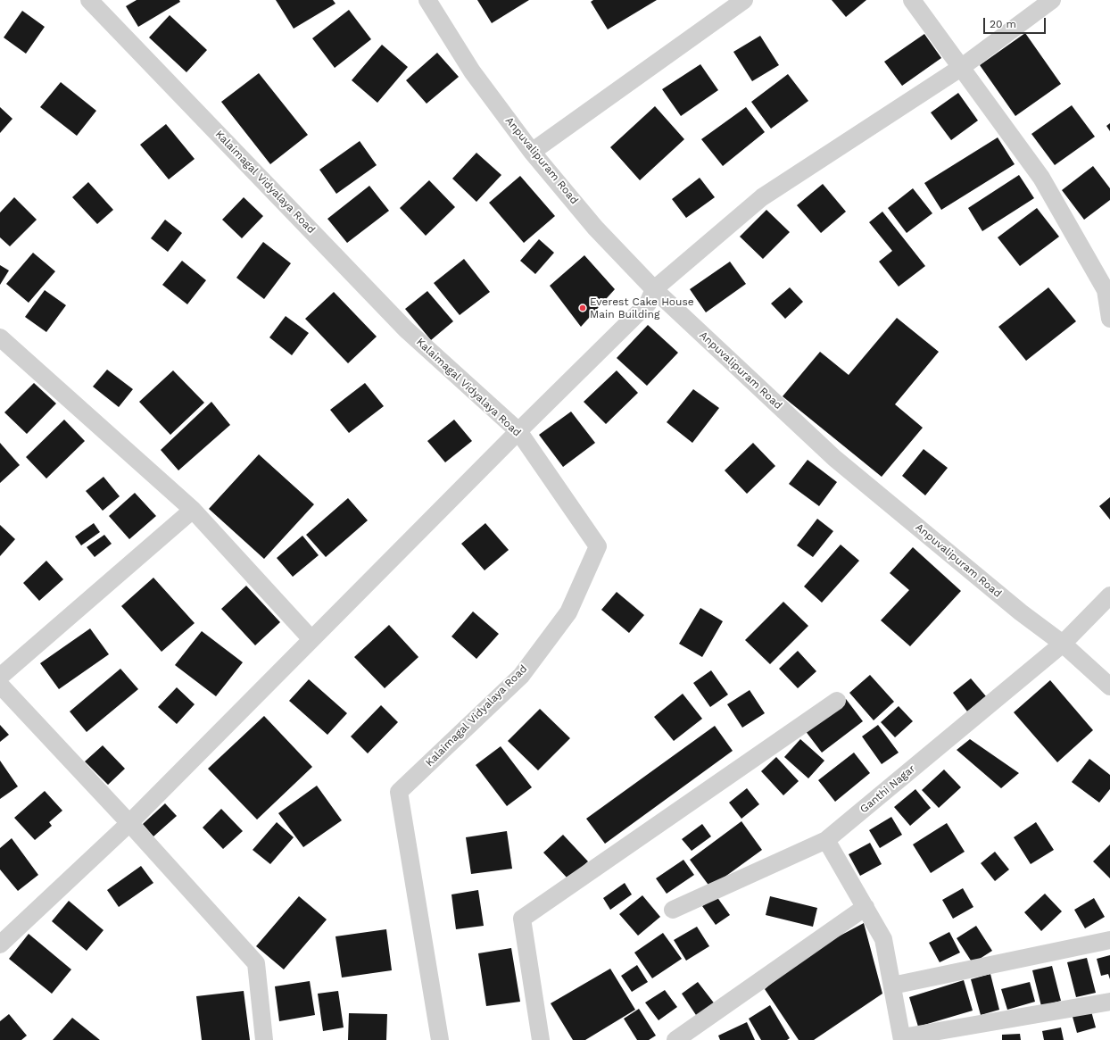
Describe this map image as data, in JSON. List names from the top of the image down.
{
  "streets": {
    "street": ["Anpuvalipuram Road", "Kalaimagal Vidyalaya Road", "Ganthi Nagar"]
  },
  "crossings": [
    ["Anpuvalipuram Road", "Ganthi Nagar"]
  ],
  "places": ["Everest Cake House Main Building"],
  "scale_bar": "20 m"
}
